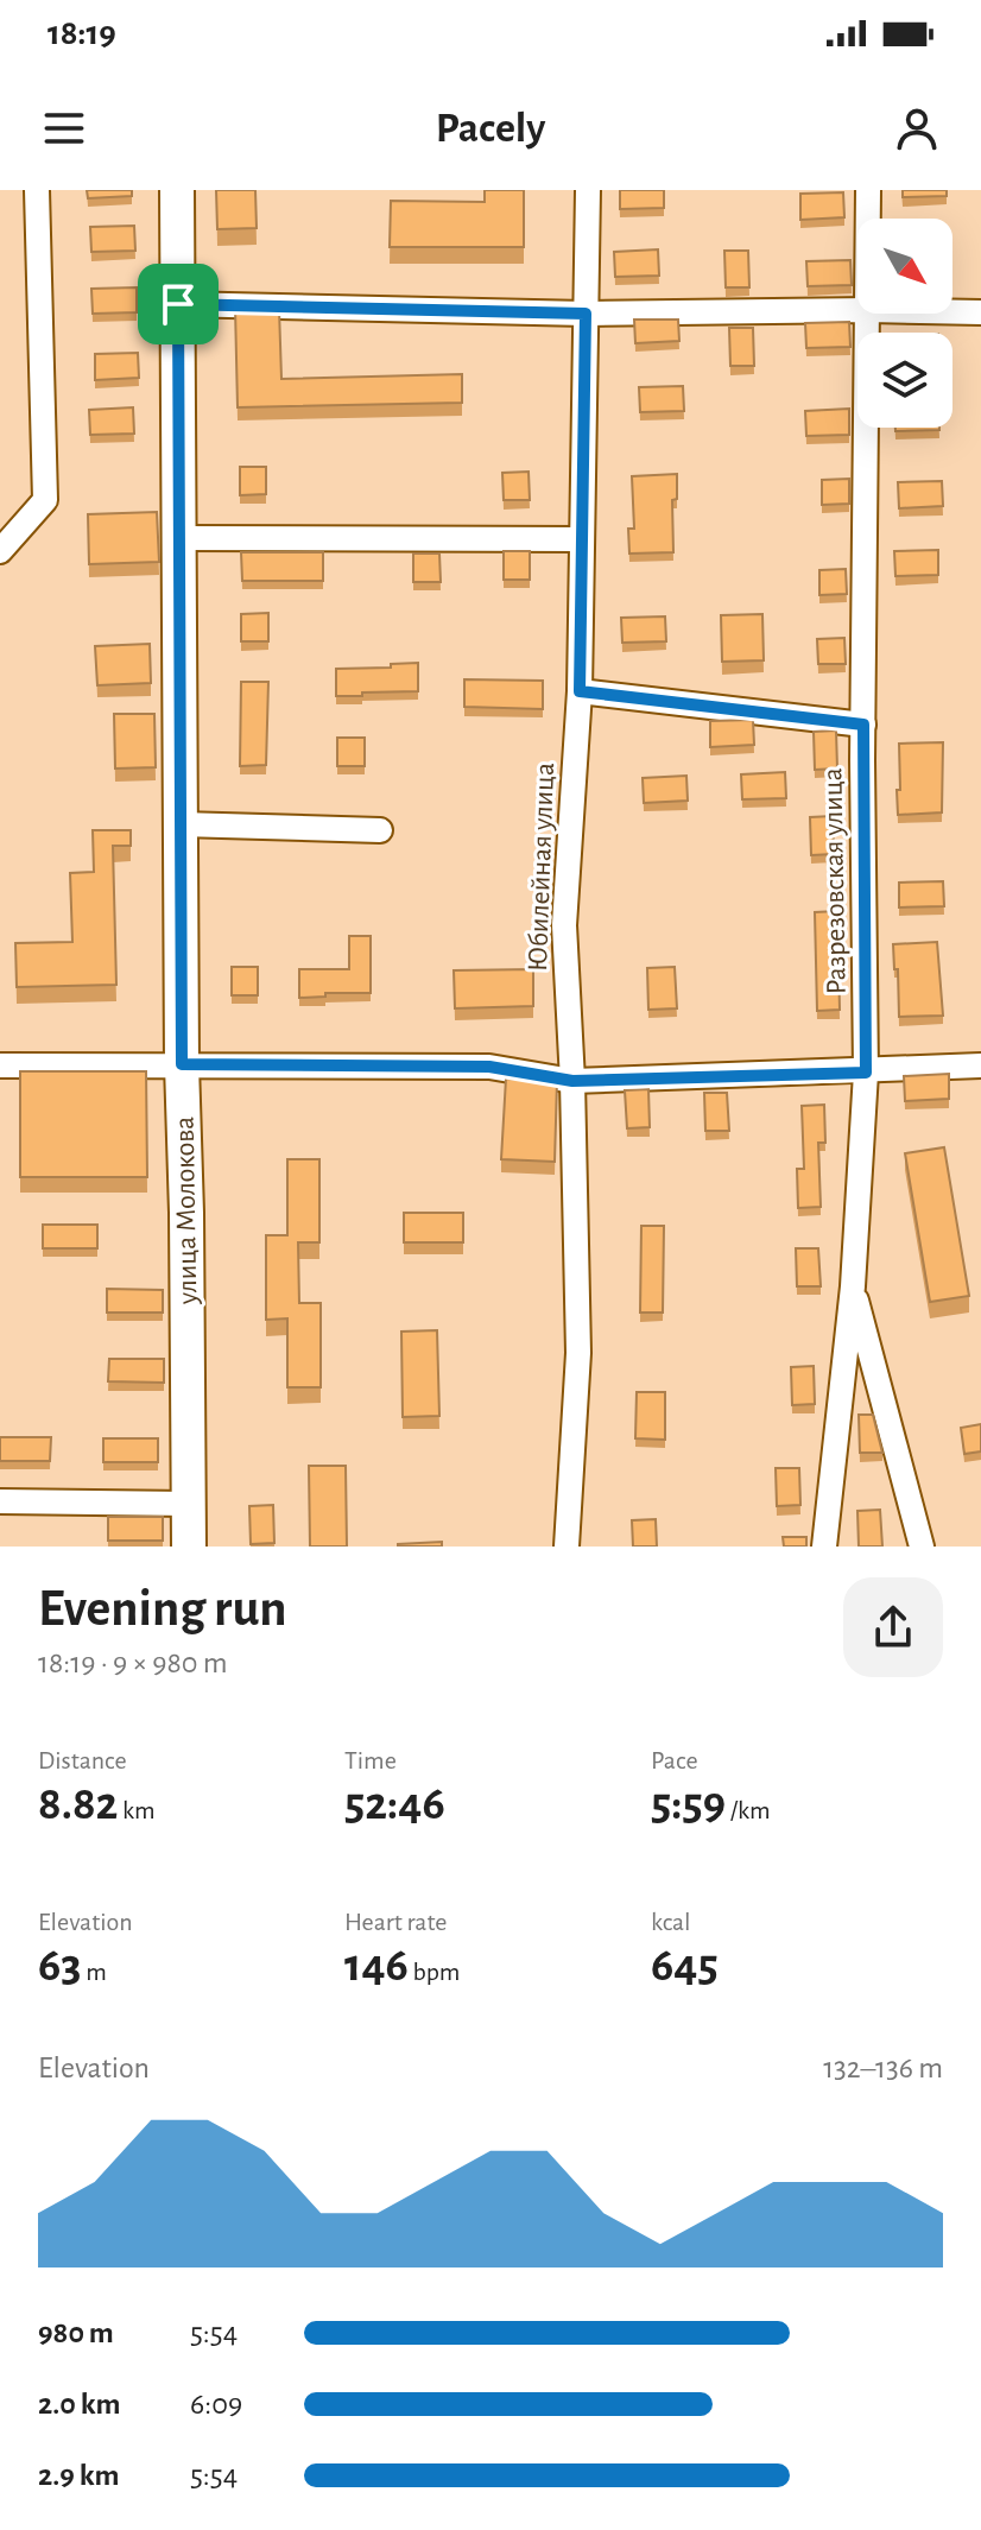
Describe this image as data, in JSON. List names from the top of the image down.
{
  "streets": {
    "street": ["Юбилейная улица", "Разрезовская улица", "улица Молокова"]
  },
  "north": "bottom right",
  "page": {
    "status": "18:19",
    "header": "Pacely",
    "heading": ["Evening run", "18:19 · 9 × 980 m"],
    "stats": [
      ["Distance", "8.82 km"],
      ["Time", "52:46"],
      ["Pace", "5:59 /km"],
      ["Elevation", "63 m"],
      ["Heart rate", "146 bpm"],
      ["kcal", "645"]
    ],
    "chart": ["Elevation", "132–136 m"],
    "list": [
      {
        "name": "980 m",
        "note": "5:54"
      },
      {
        "name": "2.0 km",
        "note": "6:09"
      },
      {
        "name": "2.9 km",
        "note": "5:54"
      }
    ]
  }
}
